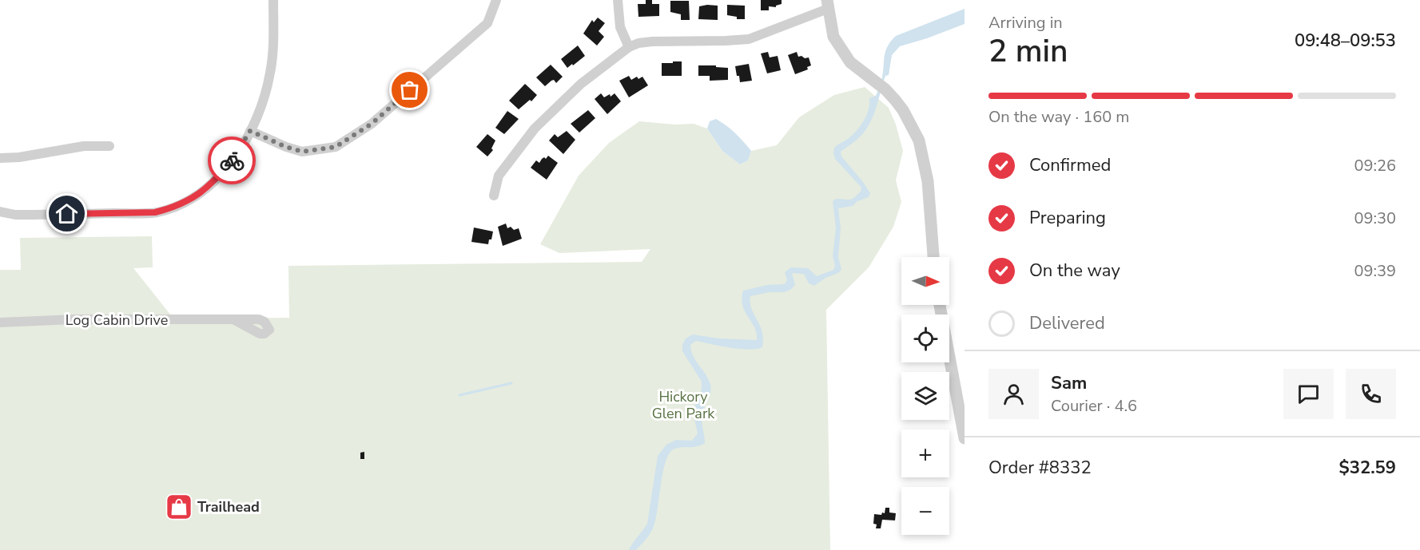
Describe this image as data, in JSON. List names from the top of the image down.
{
  "streets": {
    "street": ["Log Cabin Drive"]
  },
  "parks": ["Hickory Glen Park"],
  "places": {
    "shop": ["Trailhead"]
  },
  "north": "right",
  "page": {
    "heading": ["2 min", "Arriving in", "09:48–09:53"],
    "panel": [
      "Sam",
      "Courier · 4.6",
      "Order #8332",
      "$32.59"
    ],
    "bar": "On the way · 160 m",
    "list": [
      ["Confirmed", "09:26"],
      ["Preparing", "09:30"],
      ["On the way", "09:39"],
      "Delivered"
    ],
    "map_buttons": ["+", "−"]
  }
}
